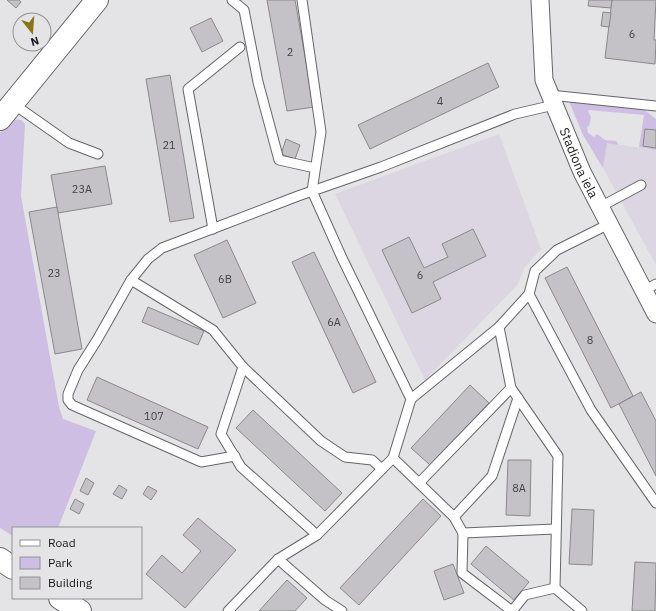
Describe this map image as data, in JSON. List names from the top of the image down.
{
  "streets": {
    "street": ["Stadiona iela"]
  },
  "house_numbers": [
    "6",
    "2",
    "4",
    "21",
    "23A",
    "23",
    "6",
    "6B",
    "6A",
    "8",
    "107",
    "8A"
  ],
  "legend": ["Road", "Park", "Building"],
  "north": "bottom"
}
